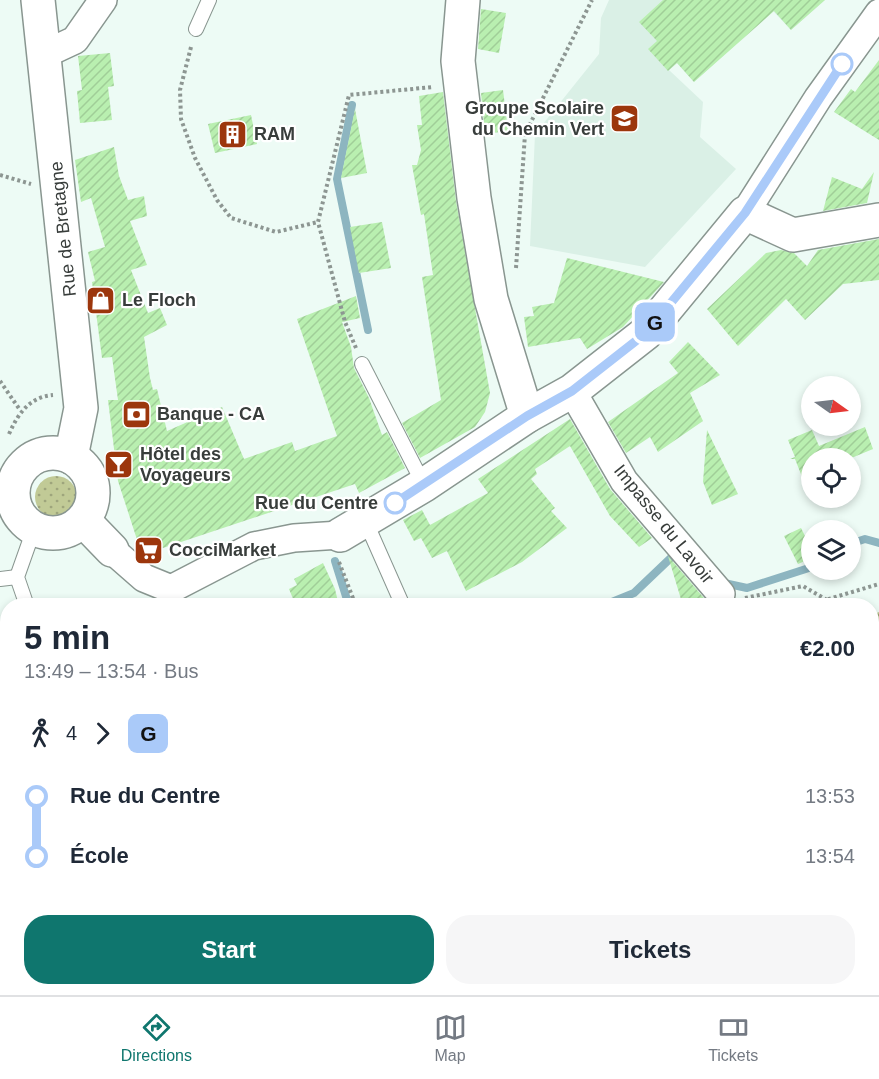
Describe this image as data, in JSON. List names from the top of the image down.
{
  "streets": {
    "street": ["Rue de Bretagne", "Impasse du Lavoir"]
  },
  "places": {
    "school or university": ["Groupe Scolaire du Chemin Vert"],
    "building": ["RAM"],
    "shop": ["Le Floch"],
    "bank": ["Banque - CA"],
    "bar": ["Hôtel des Voyageurs"],
    "other": ["Rue du Centre"],
    "supermarket": ["CocciMarket"]
  },
  "lines": ["bus line G"],
  "north": "right",
  "page": {
    "on_map": "G",
    "heading": ["5 min", "13:49 – 13:54 · Bus", "€2.00"],
    "legs": ["4", "G"],
    "list": [
      {
        "name": "Rue du Centre",
        "value": "13:53"
      },
      {
        "name": "École",
        "value": "13:54"
      }
    ],
    "buttons": ["Start", "Tickets"],
    "tabs": ["Directions", "Map", "Tickets"]
  }
}
